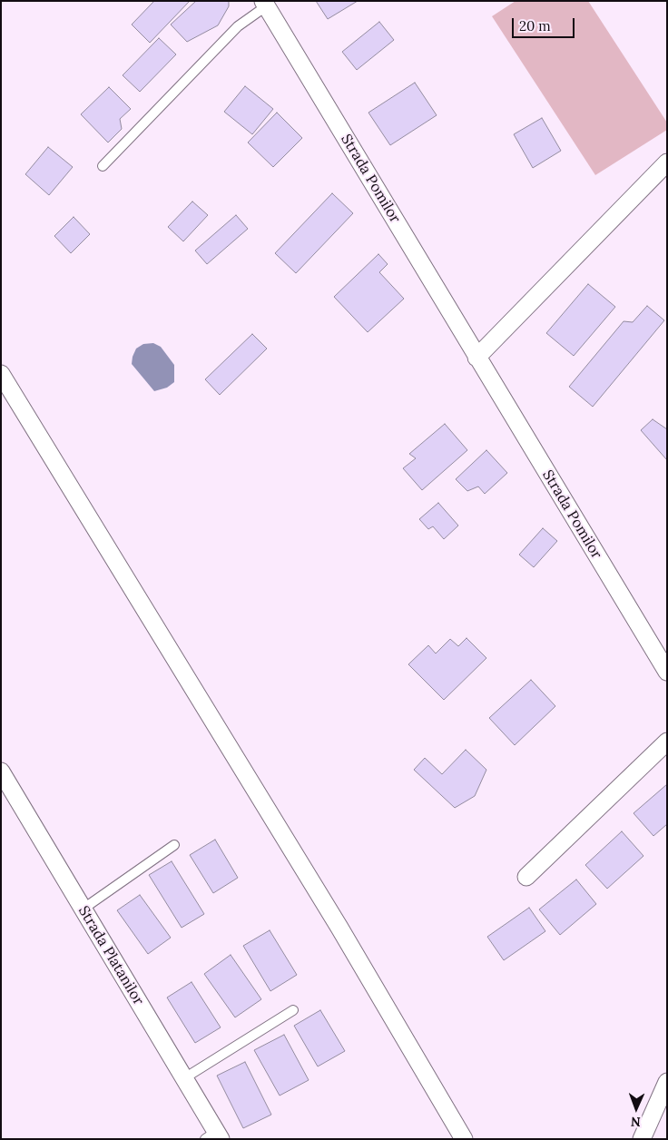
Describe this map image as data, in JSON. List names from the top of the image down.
{
  "streets": {
    "street": ["Strada Pomilor", "Strada Platanilor"]
  },
  "scale_bar": "20 m",
  "north": "bottom"
}
